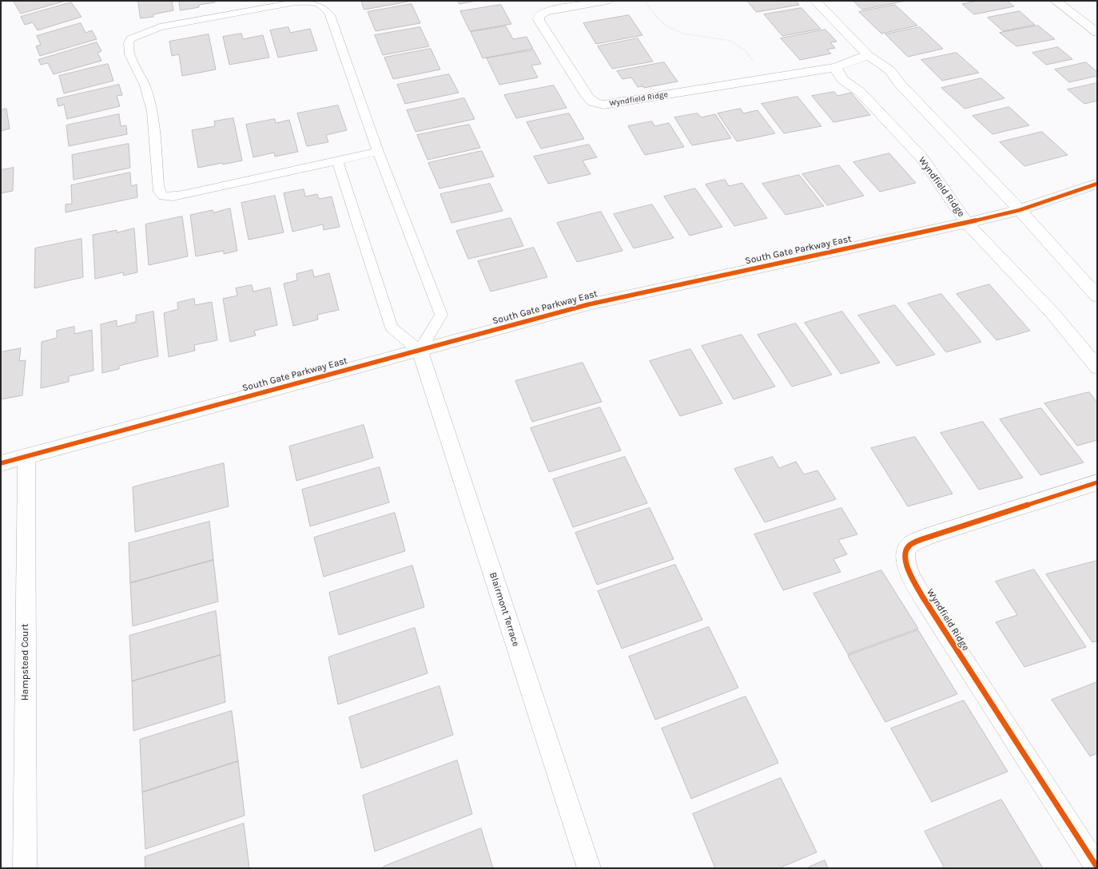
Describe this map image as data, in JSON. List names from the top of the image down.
{
  "streets": {
    "street": [
      "Wyndfield Ridge",
      "South Gate Parkway East",
      "Blairmont Terrace",
      "Hampstead Court"
    ]
  },
  "crossings": [
    ["Wyndfield Ridge", "South Gate Parkway East"],
    ["South Gate Parkway East", "Blairmont Terrace"],
    ["South Gate Parkway East", "Hampstead Court"]
  ]
}
